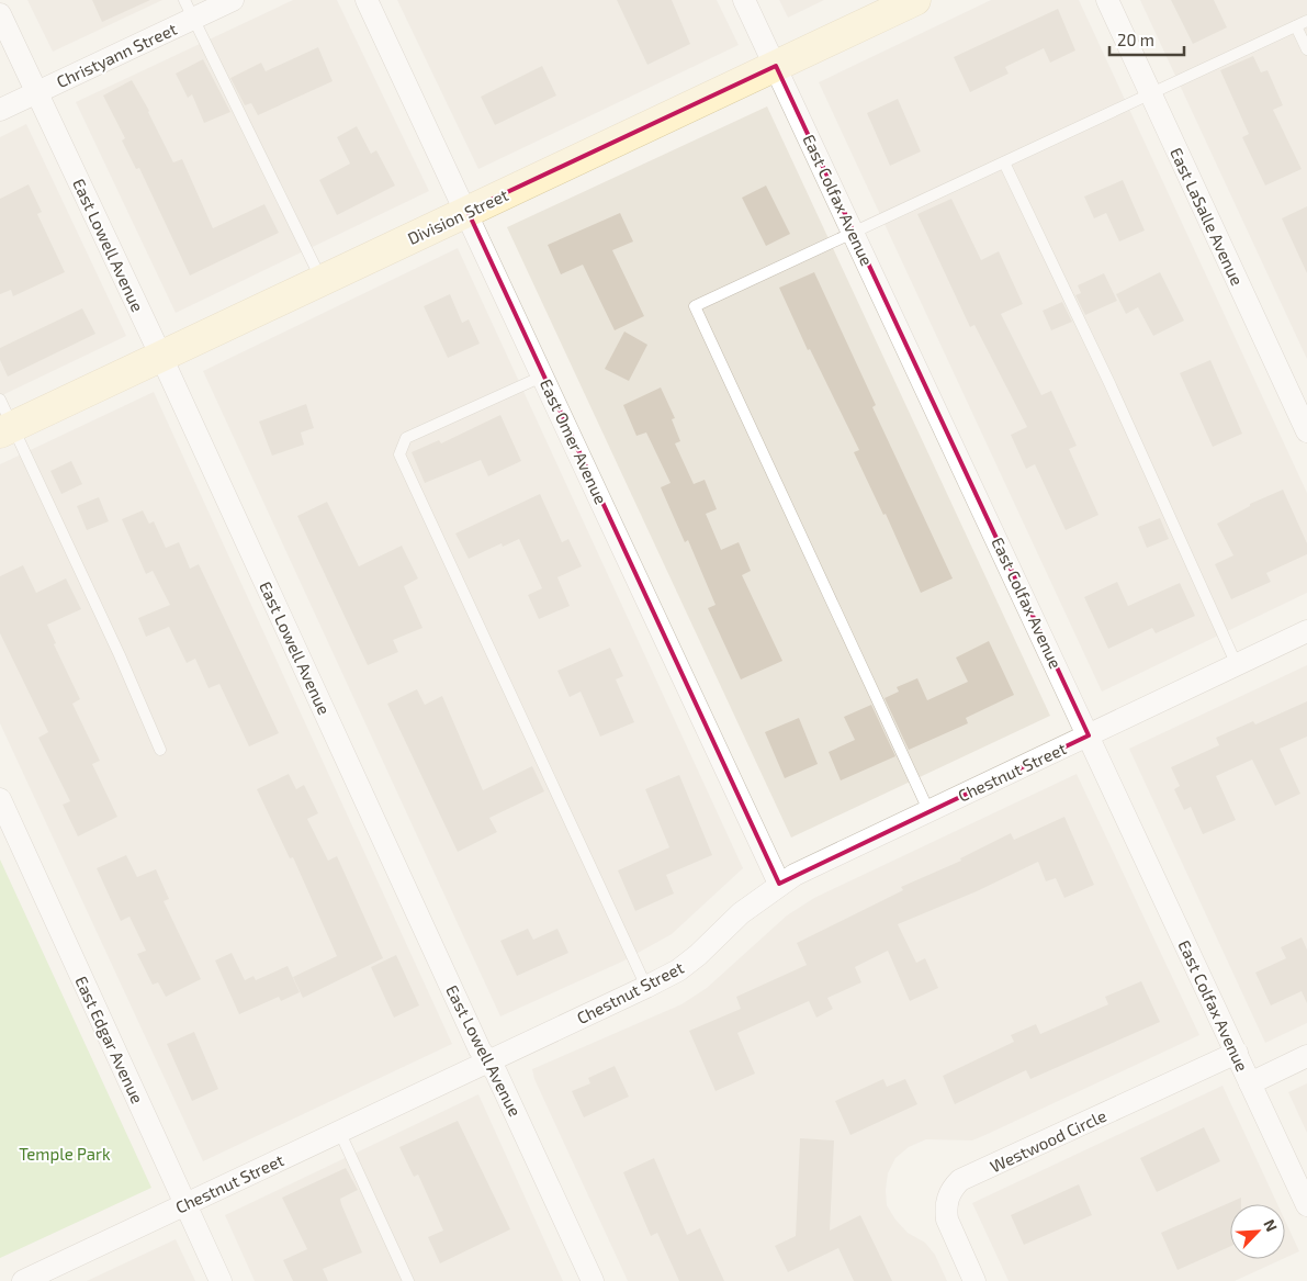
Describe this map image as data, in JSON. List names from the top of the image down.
{
  "streets": {
    "street": [
      "Christyann Street",
      "East Colfax Avenue",
      "Division Street",
      "East LaSalle Avenue",
      "East Lowell Avenue",
      "East Omer Avenue",
      "Chestnut Street",
      "East Edgar Avenue",
      "Westwood Circle"
    ]
  },
  "crossings": [
    ["Christyann Street", "East Lowell Avenue"],
    ["East Colfax Avenue", "Division Street"],
    ["East Colfax Avenue", "Chestnut Street"],
    ["East Colfax Avenue", "Westwood Circle"],
    ["Division Street", "East Lowell Avenue"],
    ["Division Street", "East Omer Avenue"],
    ["East Lowell Avenue", "Chestnut Street"],
    ["East Omer Avenue", "Chestnut Street"],
    ["Chestnut Street", "East Edgar Avenue"]
  ],
  "parks": ["Temple Park"],
  "scale_bar": "20 m",
  "north": "top right"
}
